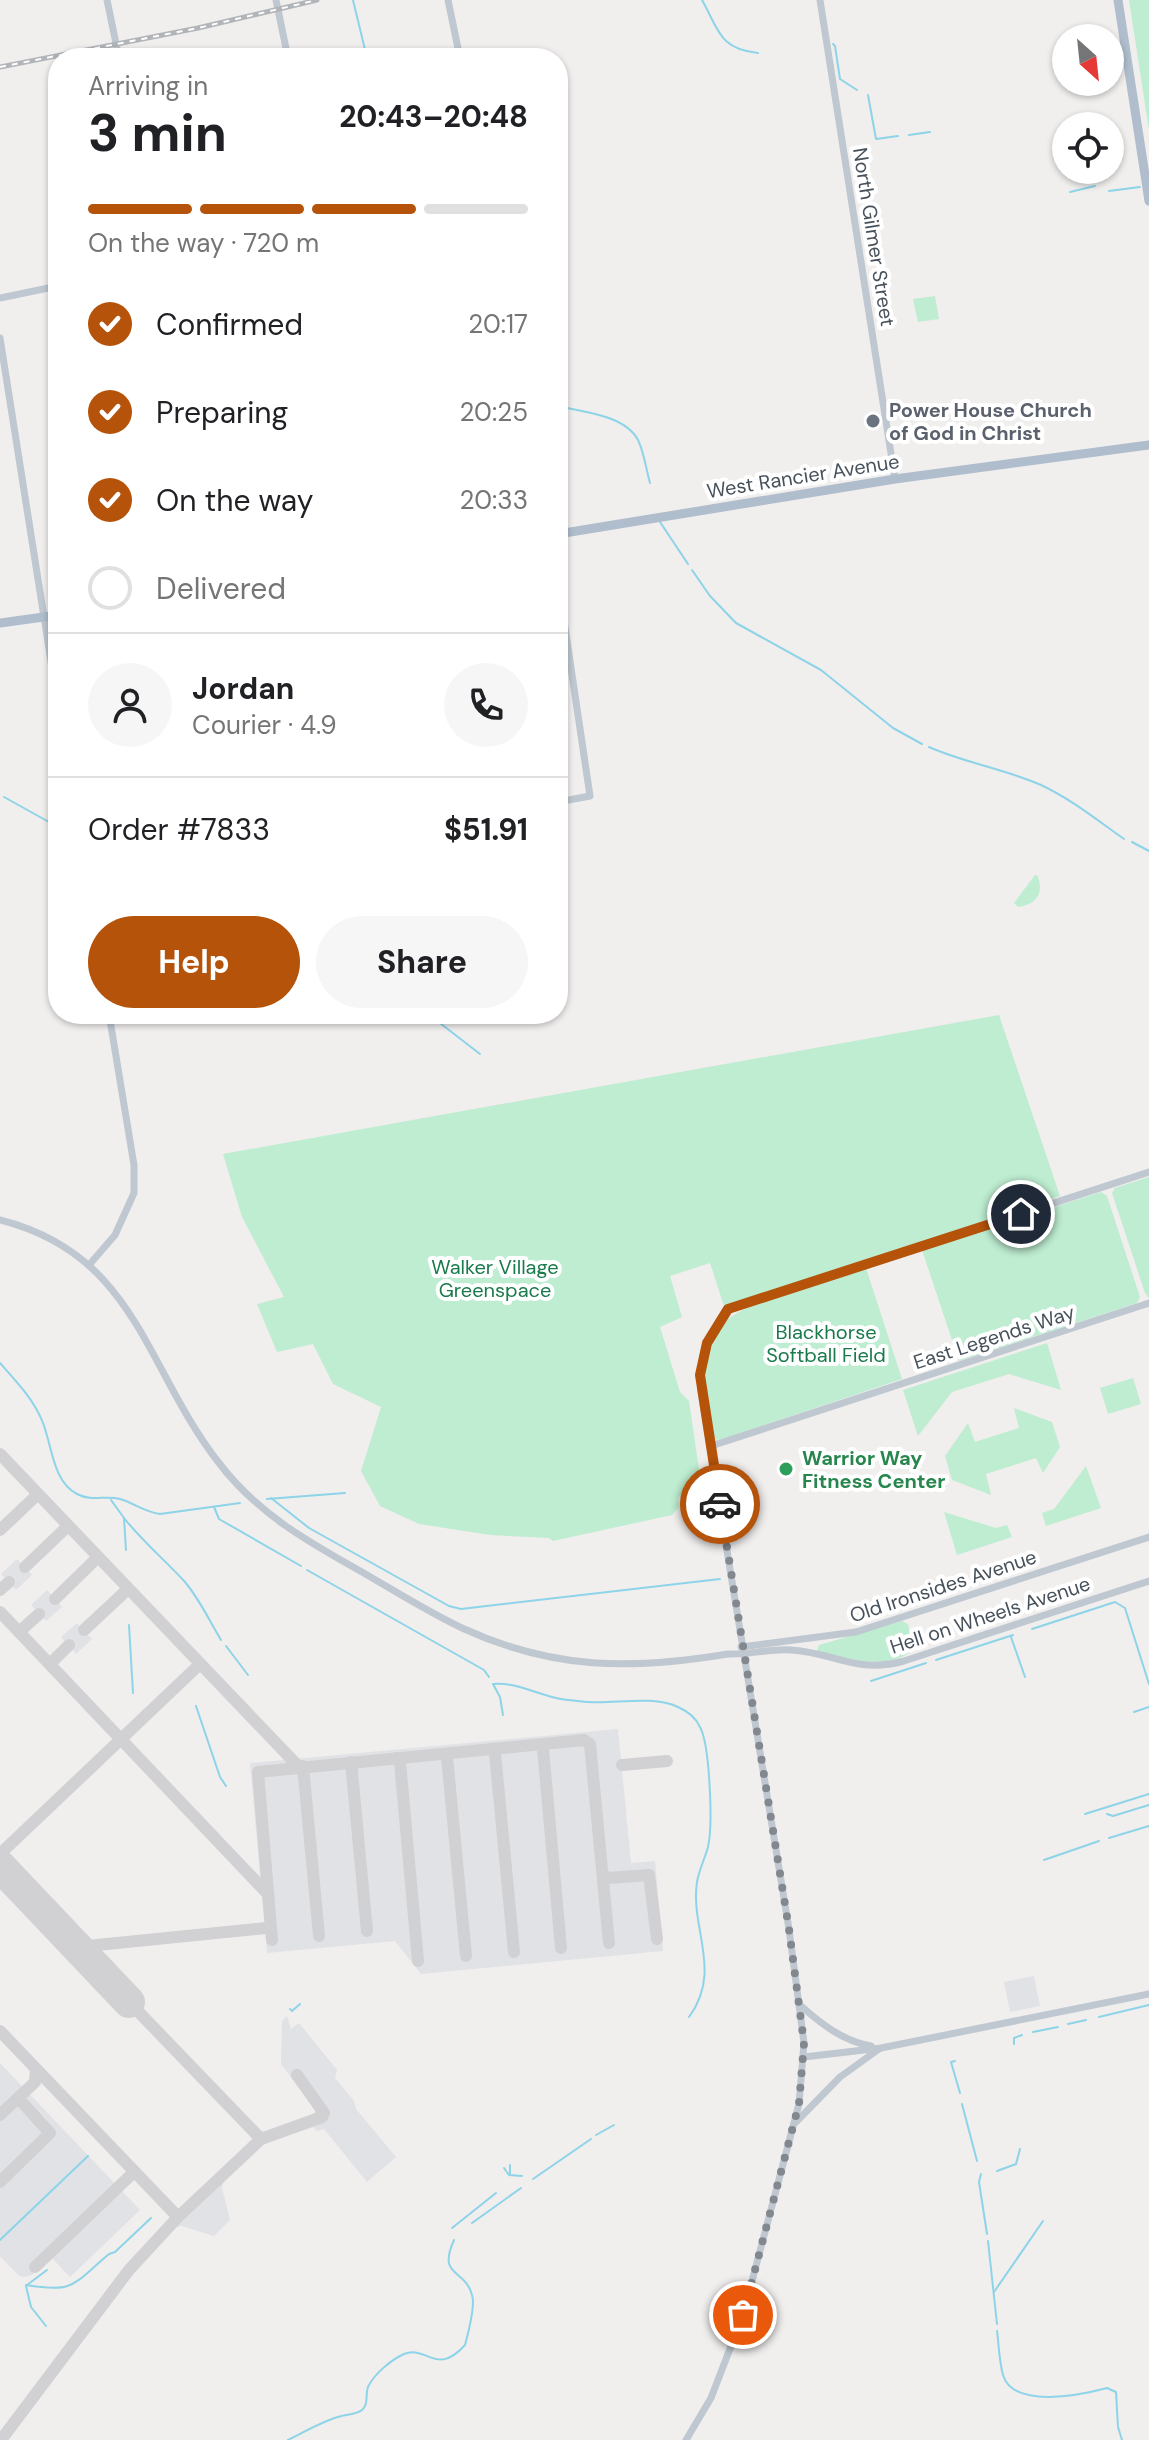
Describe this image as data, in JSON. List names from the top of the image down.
{
  "streets": {
    "main road": ["West Rancier Avenue"],
    "street": [
      "North Gilmer Street",
      "East Legends Way",
      "Old Ironsides Avenue",
      "Hell on Wheels Avenue"
    ]
  },
  "crossings": [
    ["North Gilmer Street", "West Rancier Avenue"],
    ["Old Ironsides Avenue", "Hell on Wheels Avenue"]
  ],
  "parks": ["Walker Village Greenspace", "Blackhorse Softball Field"],
  "places": ["Power House Church of God in Christ", "Warrior Way Fitness Center"],
  "north": "bottom right",
  "page": {
    "heading": ["3 min", "Arriving in", "20:43–20:48"],
    "panel": [
      "Jordan",
      "Courier · 4.9",
      "Order #7833",
      "$51.91"
    ],
    "bar": "On the way · 720 m",
    "list": [
      ["Confirmed", "20:17"],
      ["Preparing", "20:25"],
      ["On the way", "20:33"],
      "Delivered"
    ],
    "buttons": ["Help", "Share"]
  }
}
